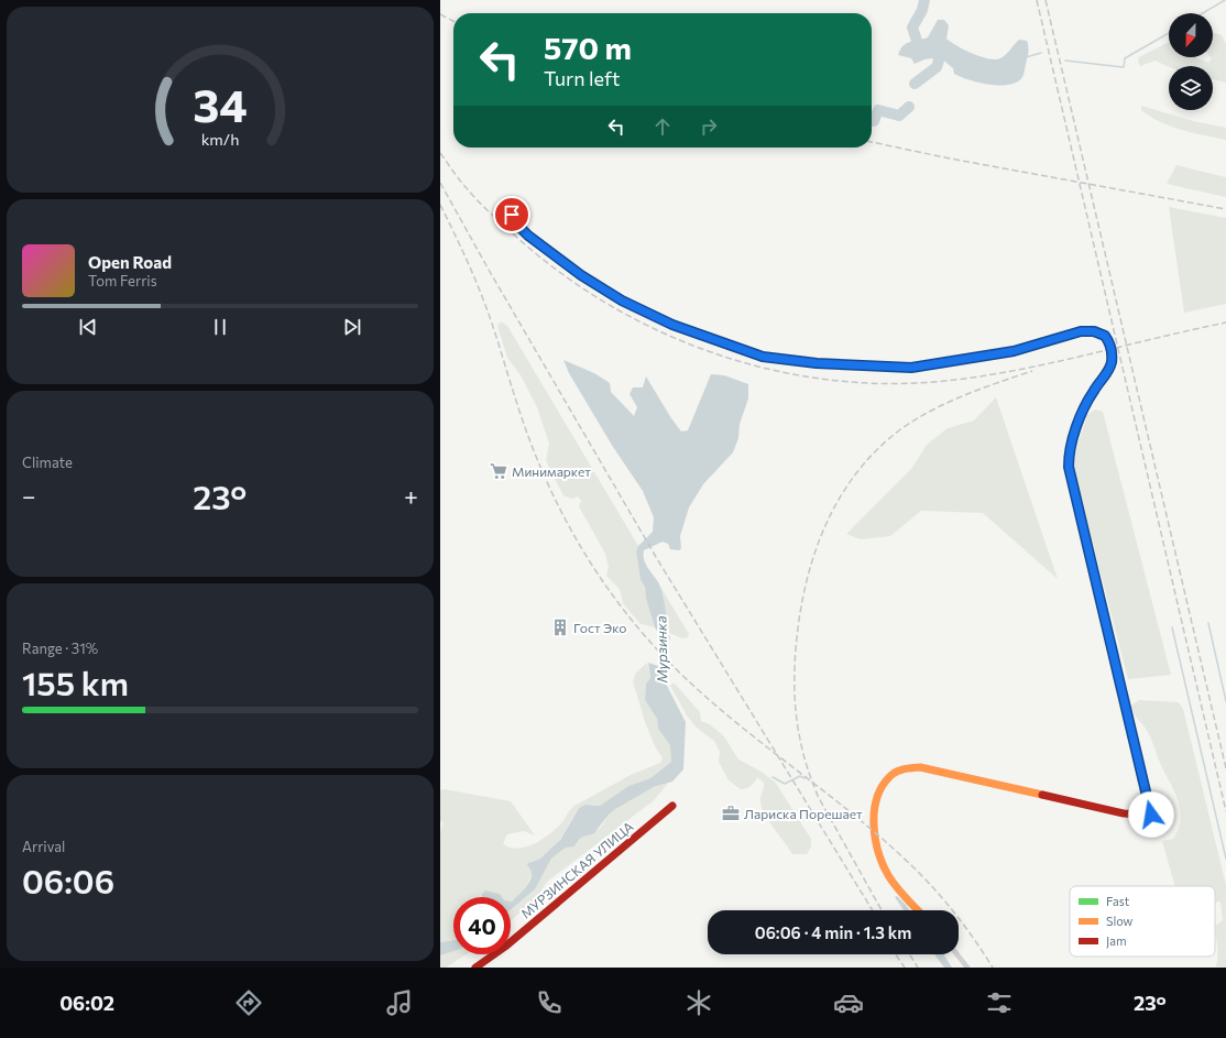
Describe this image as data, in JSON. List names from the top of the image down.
{
  "streets": {
    "street": ["МУРЗИНСКАЯ УЛИЦА"]
  },
  "water": ["Мурзинка"],
  "places": {
    "supermarket": ["Минимаркет"],
    "building": ["Гост Эко"],
    "office": ["Лариска Порешает"]
  },
  "legend": ["Fast", "Slow", "Jam"],
  "north": "bottom",
  "page": {
    "turn": ["570 m", "Turn left"],
    "song": ["Open Road", "Tom Ferris"],
    "tile": [
      "Climate",
      ["Range · 31%", "155 km"],
      ["Arrival", "06:06"]
    ],
    "heat": ["−", "23°", "+"],
    "limit": "40",
    "trip": "06:06 · 4 min · 1.3 km",
    "tabs": ["06:02", "23°"],
    "gauge": ["34", "km/h"]
  }
}
